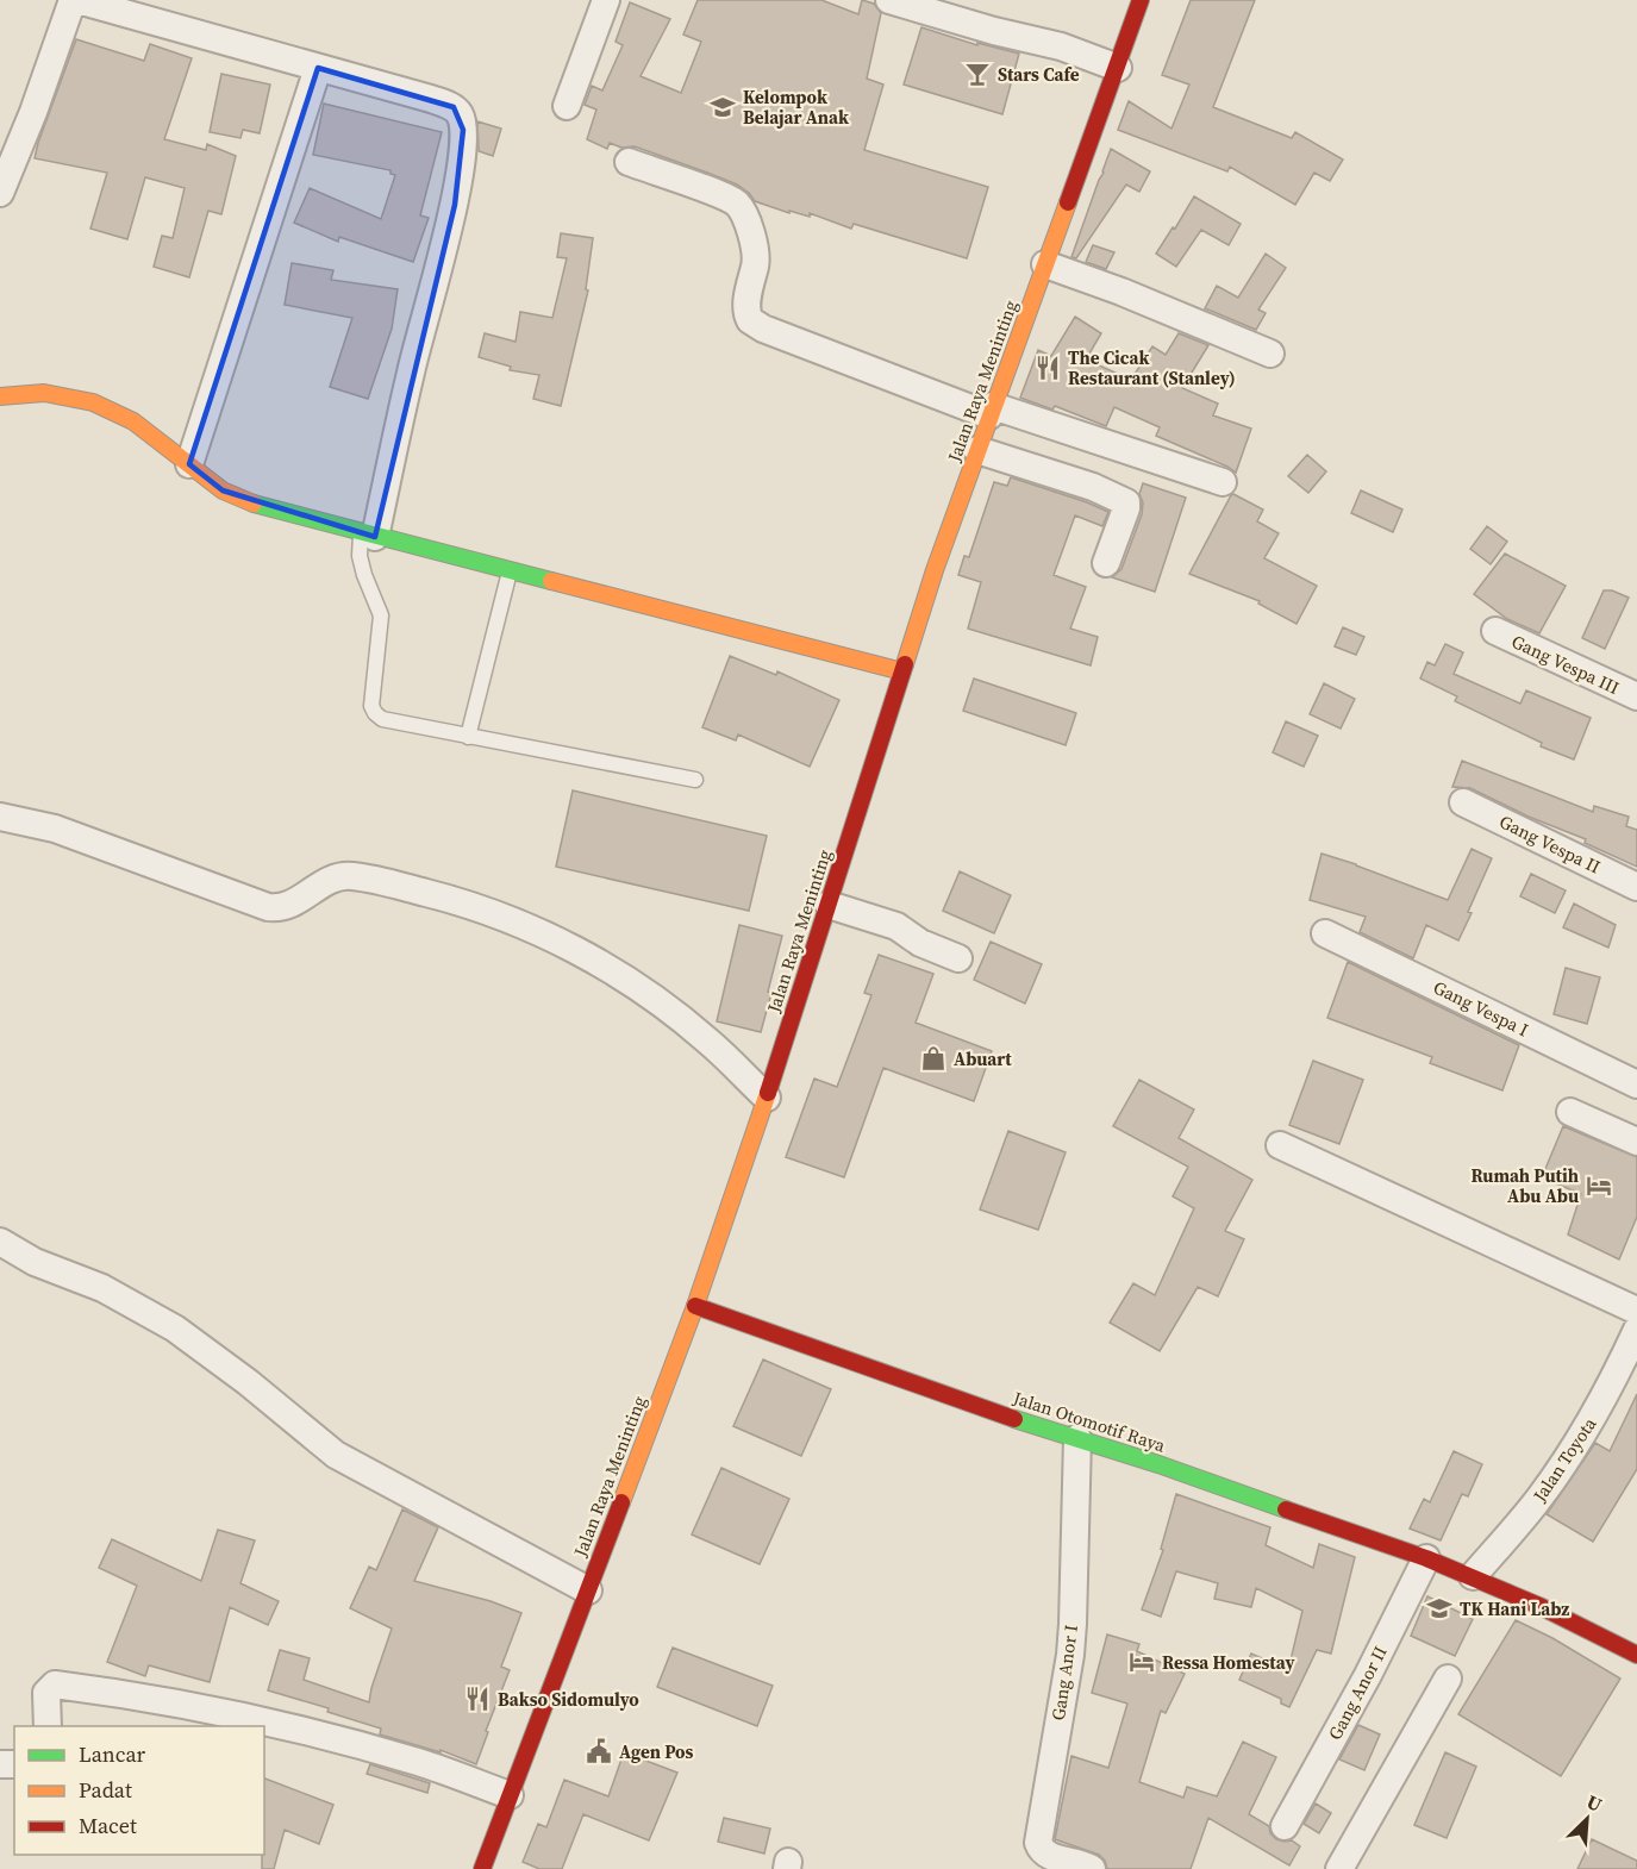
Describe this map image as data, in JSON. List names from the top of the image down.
{
  "streets": {
    "main road": ["Jalan Raya Meninting", "Jalan Otomotif Raya"],
    "street": [
      "Gang Vespa III",
      "Gang Vespa II",
      "Gang Vespa I",
      "Jalan Toyota",
      "Gang Anor I",
      "Gang Anor II"
    ]
  },
  "crossings": [
    ["Jalan Raya Meninting", "Jalan Otomotif Raya"],
    ["Jalan Otomotif Raya", "Jalan Toyota"],
    ["Jalan Otomotif Raya", "Gang Anor I"],
    ["Jalan Otomotif Raya", "Gang Anor II"]
  ],
  "places": {
    "bar": ["Stars Cafe"],
    "school or university": ["Kelompok Belajar Anak", "TK Hani Labz"],
    "restaurant": ["The Cicak Restaurant (Stanley)", "Bakso Sidomulyo"],
    "shop": ["Abuart"],
    "hotel": ["Rumah Putih Abu Abu", "Ressa Homestay"],
    "public building": ["Agen Pos"]
  },
  "legend": ["Lancar", "Padat", "Macet"],
  "north": "top right"
}
